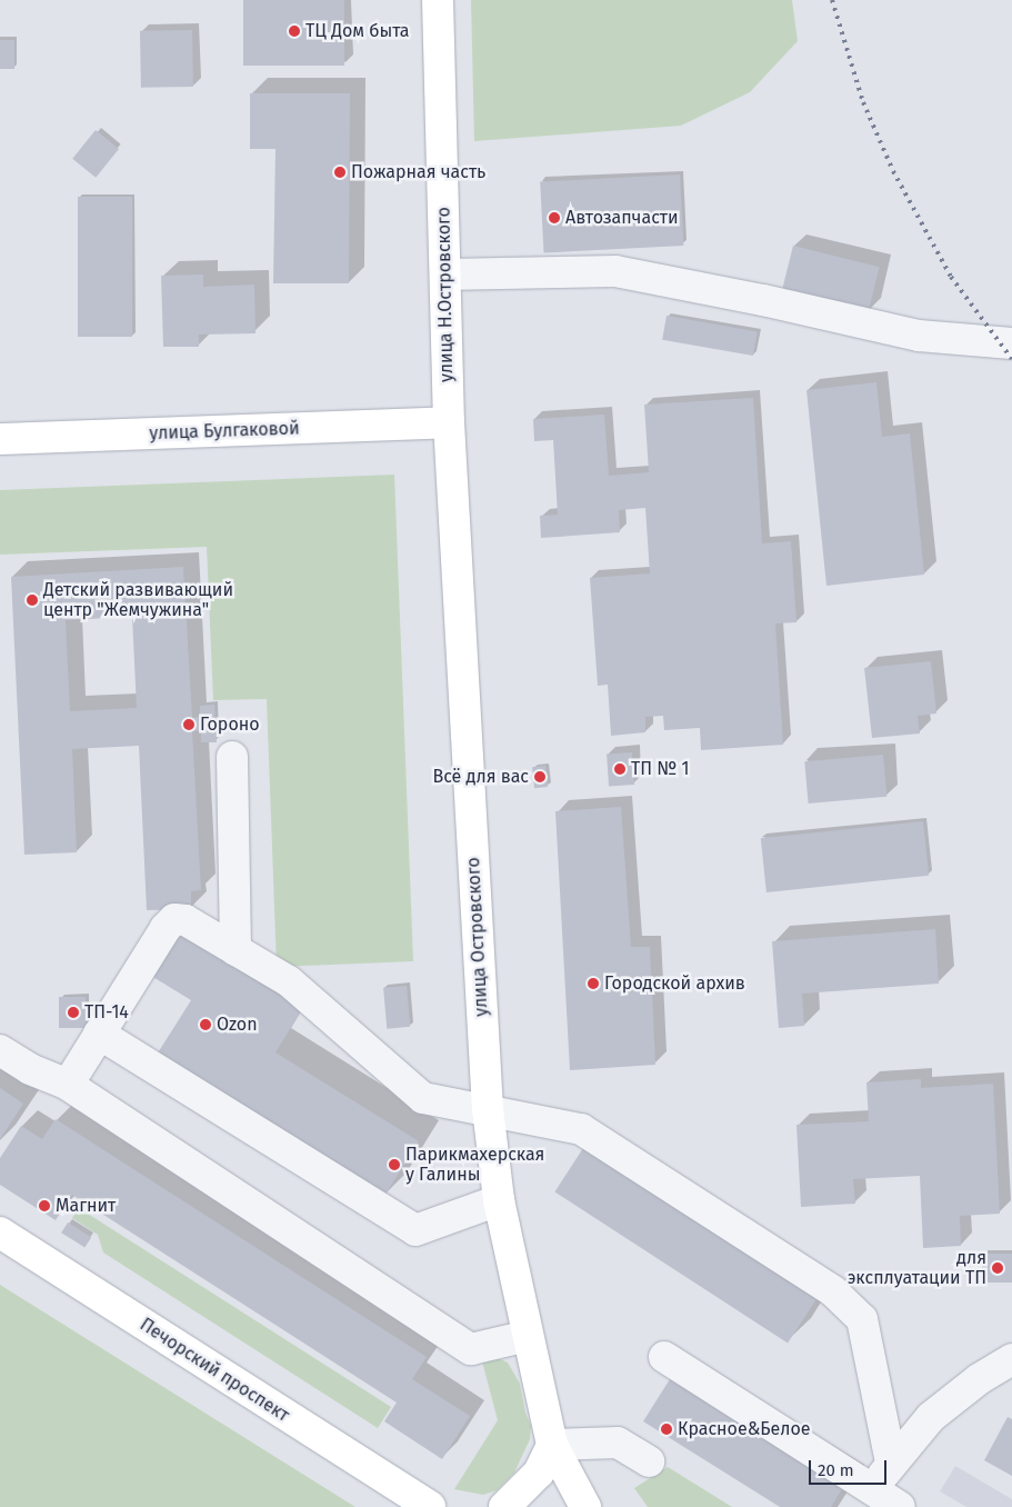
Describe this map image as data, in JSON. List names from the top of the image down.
{
  "streets": {
    "main road": [
      "улица Н.Островского",
      "улица Булгаковой",
      "улица Островского",
      "Печорский проспект"
    ]
  },
  "crossings": [
    ["улица Н.Островского", "улица Булгаковой"],
    ["улица Н.Островского", "улица Островского"],
    ["улица Булгаковой", "улица Островского"]
  ],
  "places": [
    "ТЦ Дом быта",
    "Пожарная часть",
    "Автозапчасти",
    "Детский развивающий центр \"Жемчужина\"",
    "Гороно",
    "ТП № 1",
    "Всё для вас",
    "Городской архив",
    "ТП-14",
    "Ozon",
    "Парикмахерская у Галины",
    "Магнит",
    "для эксплуатации ТП",
    "Красное&Белое"
  ],
  "scale_bar": "20 m"
}
